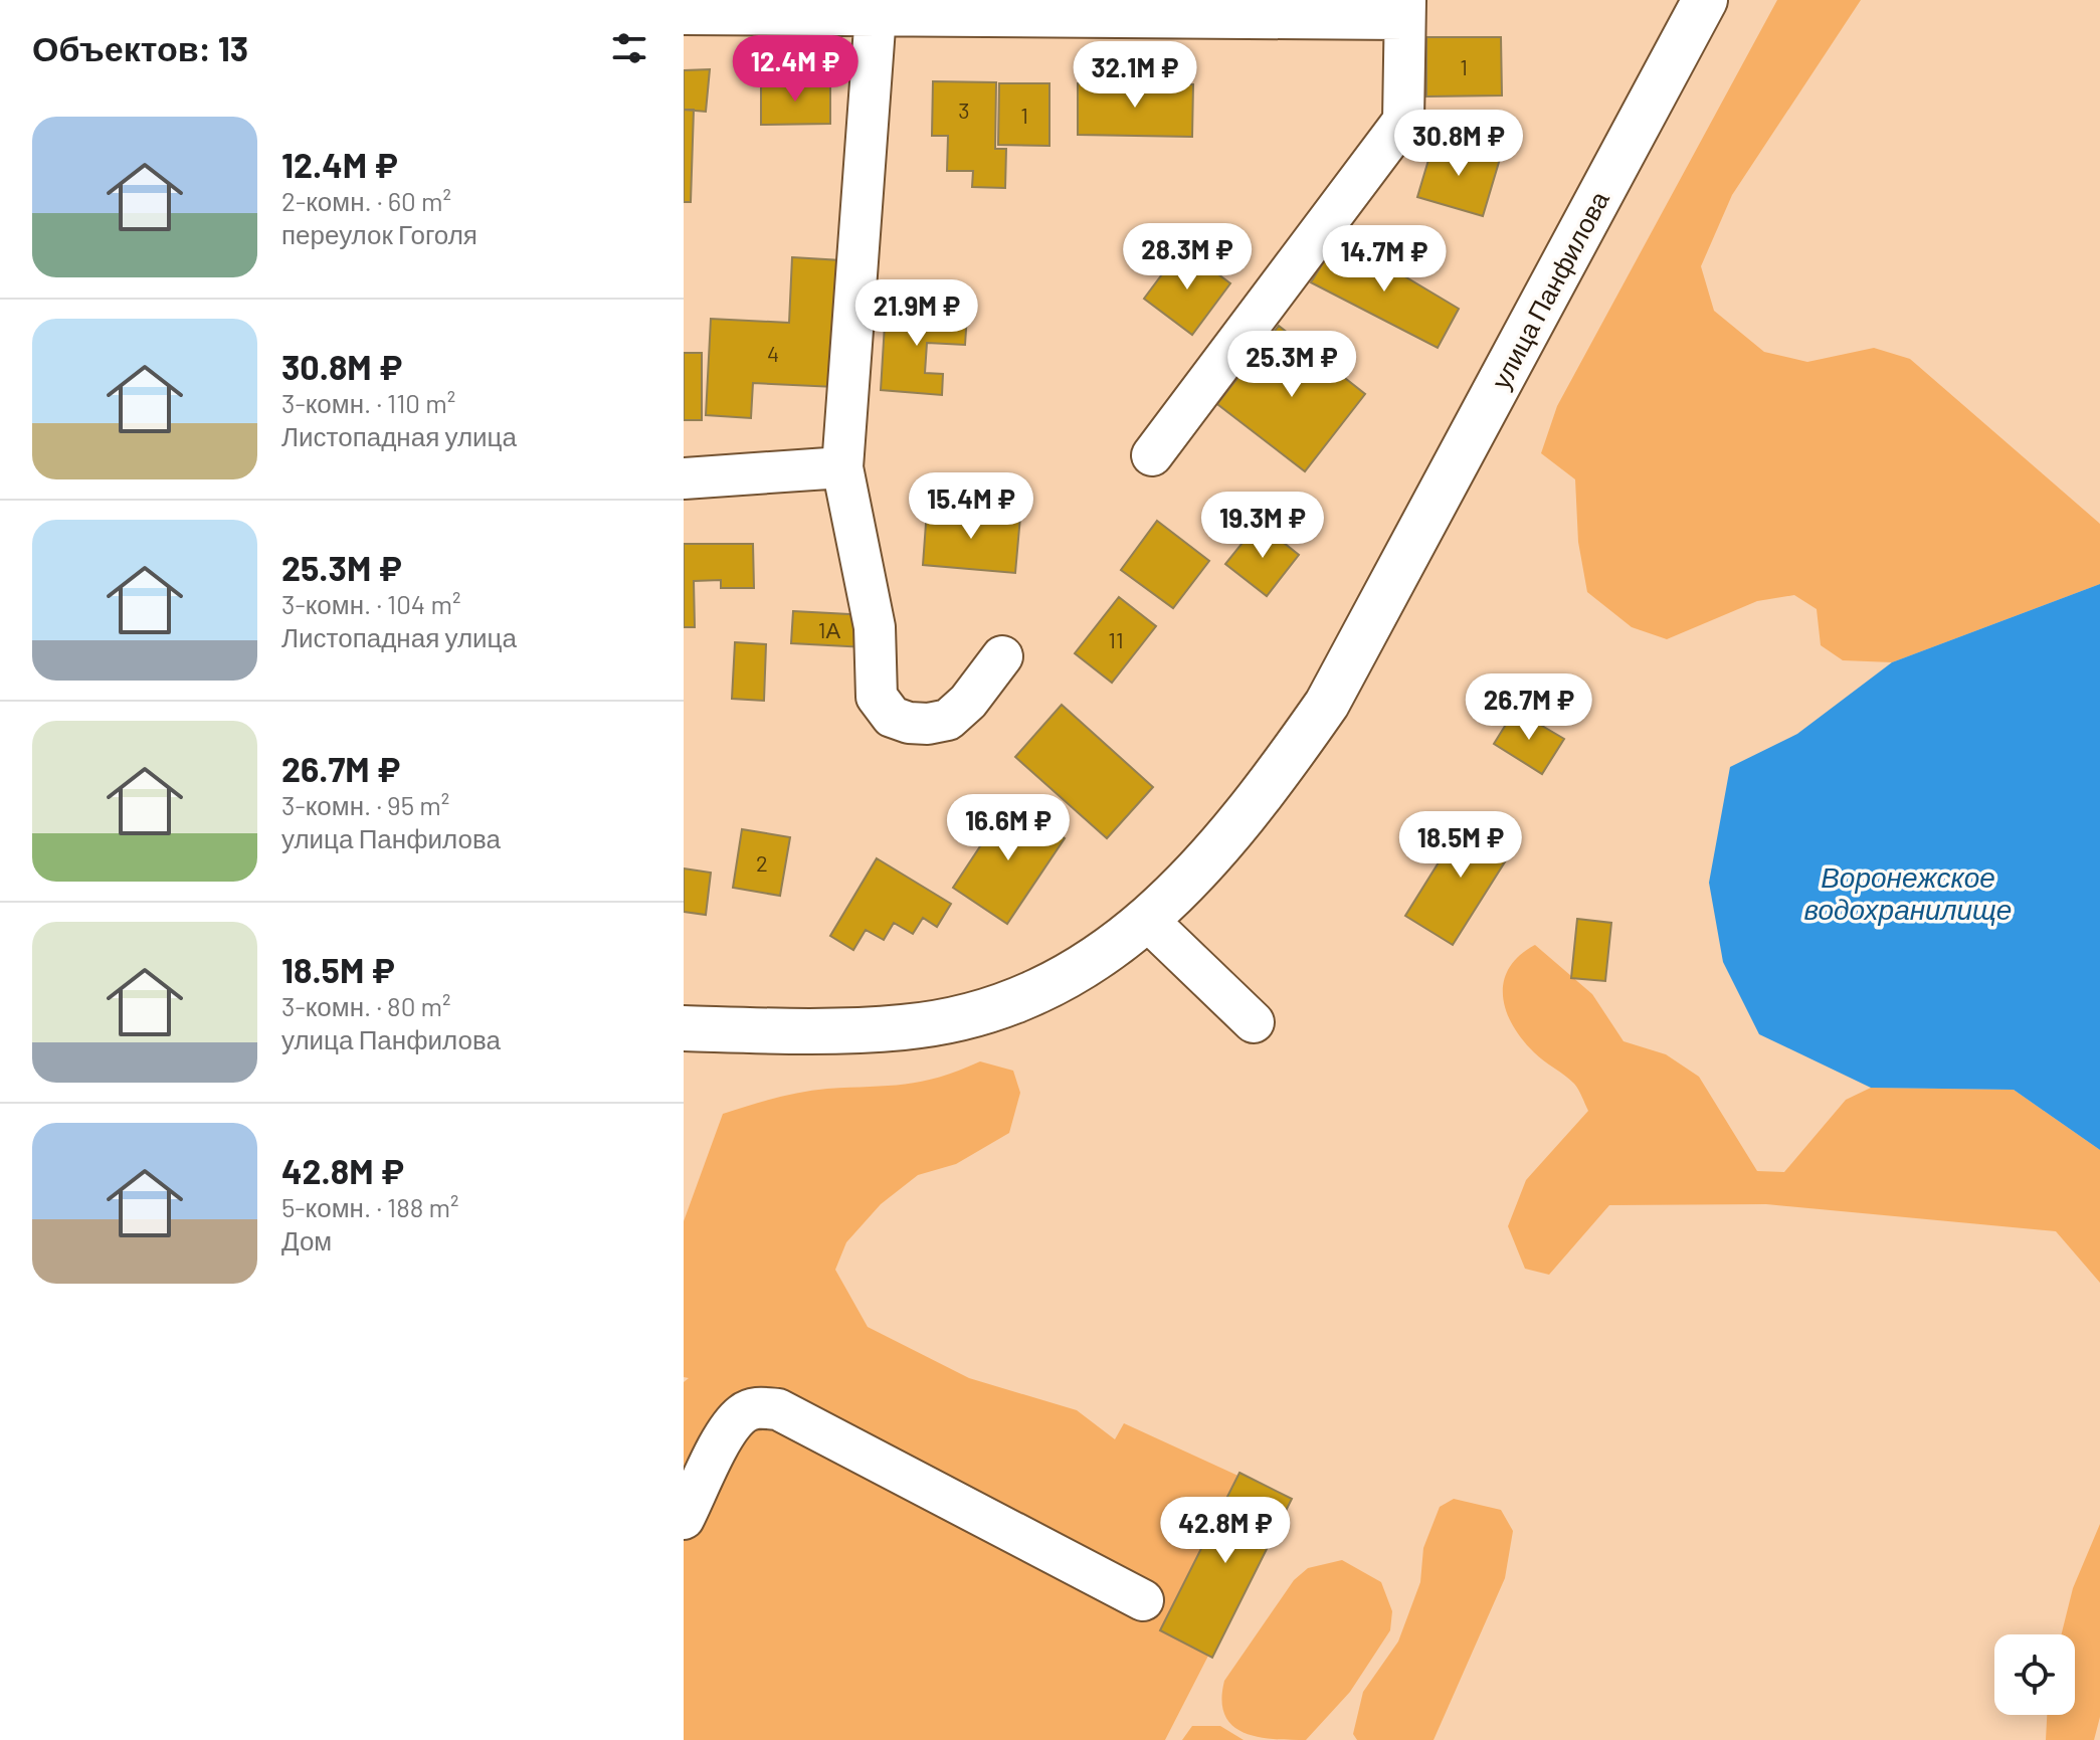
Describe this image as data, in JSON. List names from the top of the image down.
{
  "streets": {
    "main road": ["улица Панфилова"]
  },
  "water": ["Воронежское водохранилище"],
  "house_numbers": [
    "1",
    "3",
    "1",
    "4",
    "1А",
    "11",
    "2"
  ],
  "page": {
    "heading": "Объектов: 13",
    "price": [
      "12.4M ₽",
      "32.1M ₽",
      "30.8M ₽",
      "28.3M ₽",
      "14.7M ₽",
      "21.9M ₽",
      "25.3M ₽",
      "15.4M ₽",
      "19.3M ₽",
      "26.7M ₽",
      "16.6M ₽",
      "18.5M ₽",
      "42.8M ₽"
    ],
    "list": [
      {
        "name": "12.4M ₽",
        "note": "2-комн. · 60 m² · переулок Гоголя"
      },
      {
        "name": "30.8M ₽",
        "note": "3-комн. · 110 m² · Листопадная улица"
      },
      {
        "name": "25.3M ₽",
        "note": "3-комн. · 104 m² · Листопадная улица"
      },
      {
        "name": "26.7M ₽",
        "note": "3-комн. · 95 m² · улица Панфилова"
      },
      {
        "name": "18.5M ₽",
        "note": "3-комн. · 80 m² · улица Панфилова"
      },
      {
        "name": "42.8M ₽",
        "note": "5-комн. · 188 m² · Дом"
      }
    ]
  }
}
